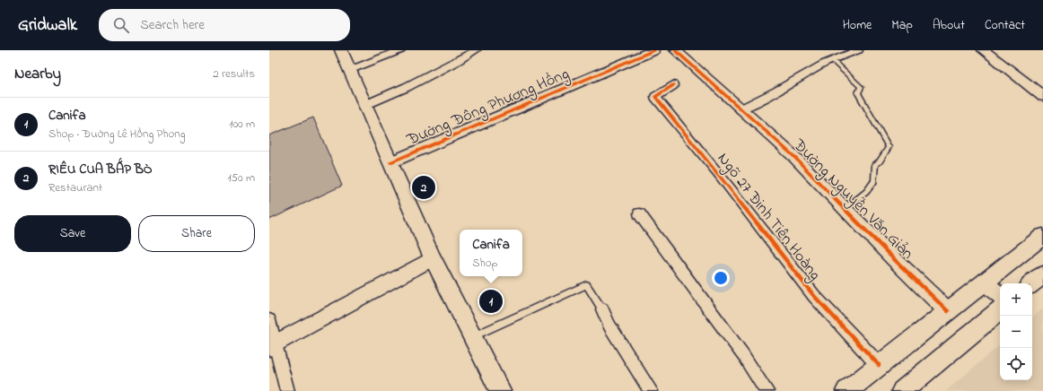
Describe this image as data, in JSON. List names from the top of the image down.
{
  "streets": {
    "street": ["Đường Đông Phương Hồng", "Đường Nguyễn Văn Giản", "Ngõ 27 Đinh Tiên Hoàng"]
  },
  "page": {
    "header": "Gridwalk",
    "search": "Search here",
    "nav": [
      "Home",
      "Map",
      "About",
      "Contact"
    ],
    "heading": ["Nearby", "2 results"],
    "list": [
      {
        "mark": "1",
        "name": "Canifa",
        "note": "Shop · Đuờng Lê Hồng Phong",
        "value": "100 m"
      },
      {
        "mark": "2",
        "name": "RIÊU CUA BẮP BÒ",
        "note": "Restaurant",
        "value": "150 m"
      }
    ],
    "pins": ["2", "1"],
    "buttons": ["Save", "Share"],
    "popup": ["Canifa", "Shop"],
    "map_buttons": ["+", "−"]
  }
}
